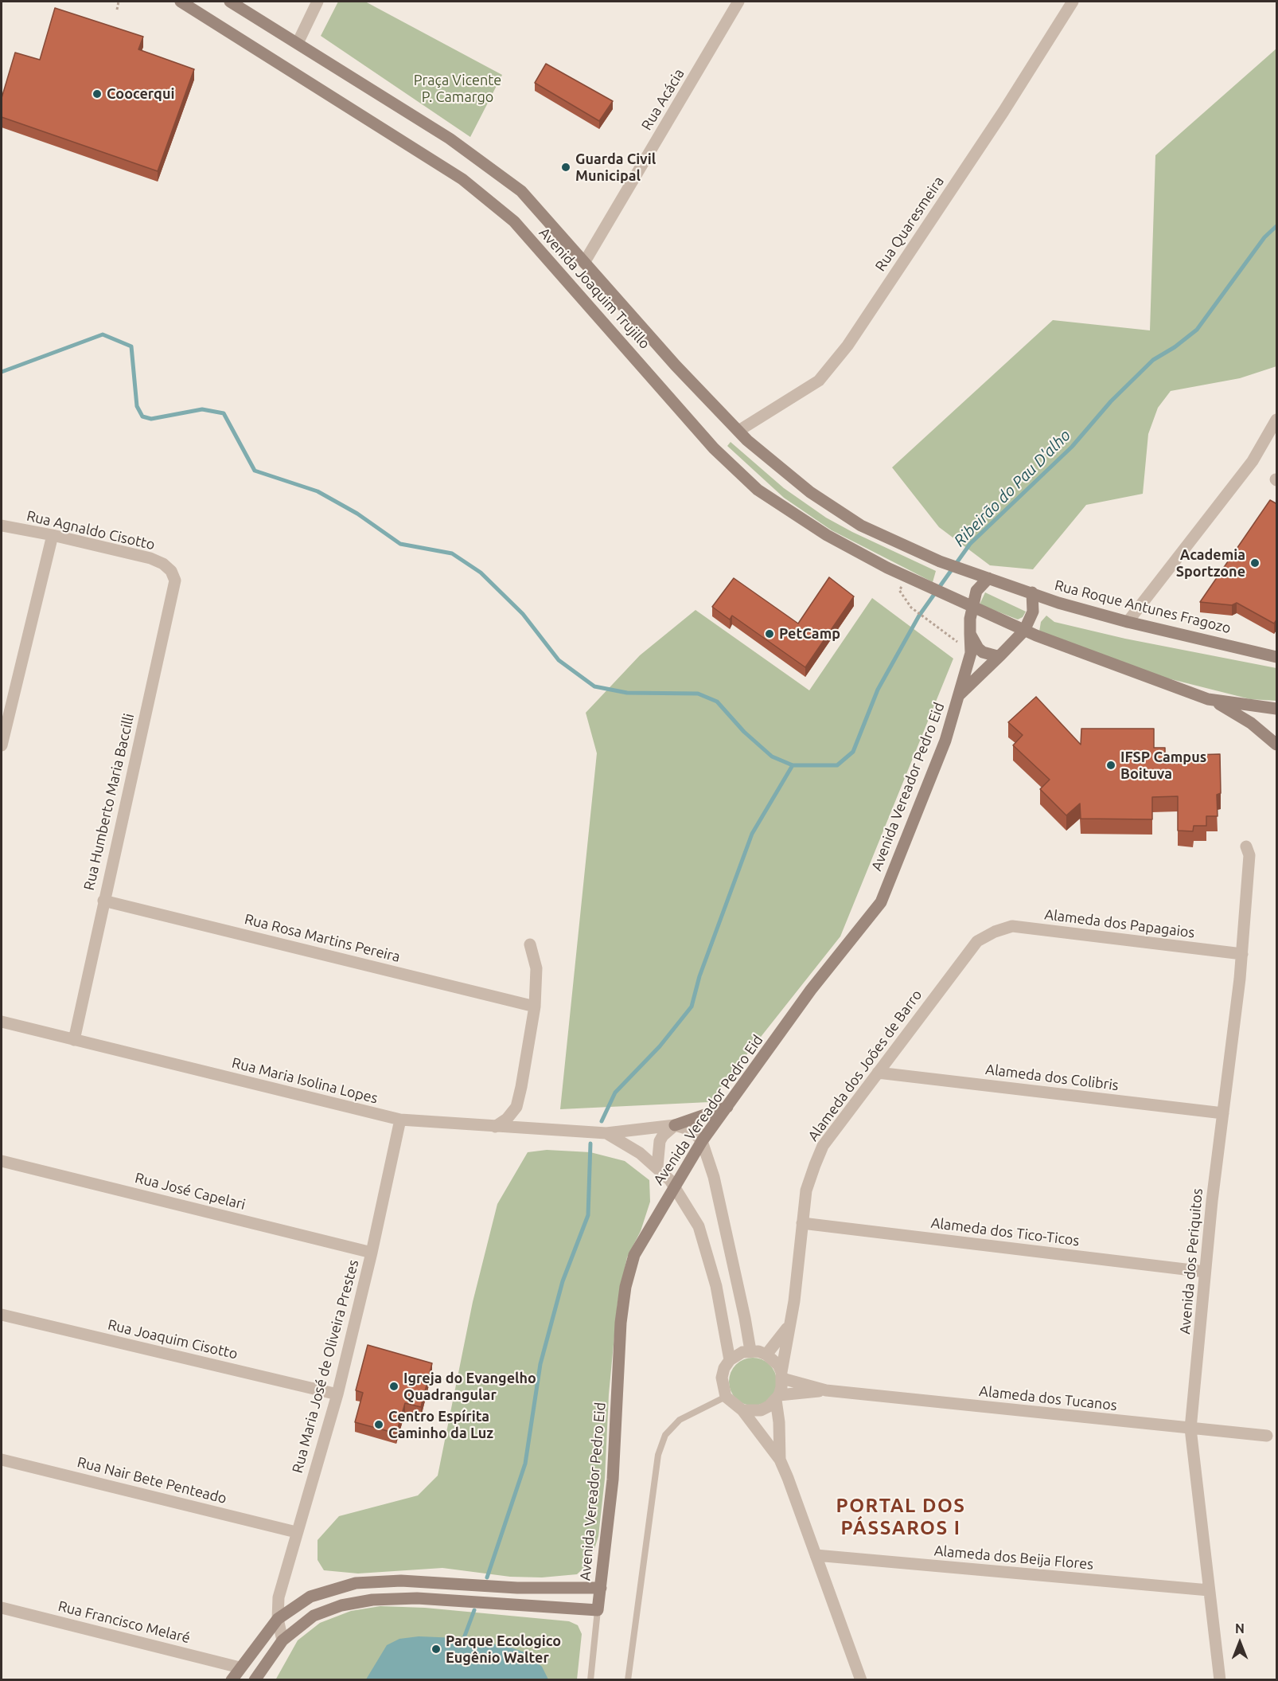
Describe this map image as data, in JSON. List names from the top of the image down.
{
  "streets": {
    "main road": ["Avenida Joaquim Trujillo", "Rua Roque Antunes Fragozo", "Avenida Vereador Pedro Eid"],
    "street": [
      "Rua Acácia",
      "Rua Quaresmeira",
      "Rua Agnaldo Cisotto",
      "Rua Humberto Maria Baccilli",
      "Alameda dos Papagaios",
      "Rua Rosa Martins Pereira",
      "Alameda dos Joões de Barro",
      "Alameda dos Colibris",
      "Rua Maria Isolina Lopes",
      "Rua José Capelari",
      "Alameda dos Tico-Ticos",
      "Avenida dos Periquitos",
      "Rua Joaquim Cisotto",
      "Rua Maria José de Oliveira Prestes",
      "Alameda dos Tucanos",
      "Rua Nair Bete Penteado",
      "Alameda dos Beija Flores",
      "Rua Francisco Melaré"
    ]
  },
  "crossings": [
    ["Rua Acácia", "Avenida Joaquim Trujillo"],
    ["Rua Quaresmeira", "Avenida Joaquim Trujillo"],
    ["Avenida Joaquim Trujillo", "Rua Roque Antunes Fragozo"],
    ["Avenida Joaquim Trujillo", "Avenida Vereador Pedro Eid"],
    ["Rua Agnaldo Cisotto", "Rua Humberto Maria Baccilli"],
    ["Avenida Vereador Pedro Eid", "Rua Maria Isolina Lopes"],
    ["Rua Humberto Maria Baccilli", "Rua Rosa Martins Pereira"],
    ["Rua Humberto Maria Baccilli", "Rua Maria Isolina Lopes"],
    ["Alameda dos Papagaios", "Alameda dos Joões de Barro"],
    ["Alameda dos Papagaios", "Avenida dos Periquitos"],
    ["Alameda dos Joões de Barro", "Alameda dos Colibris"],
    ["Alameda dos Joões de Barro", "Rua Maria Isolina Lopes"],
    ["Alameda dos Joões de Barro", "Alameda dos Tico-Ticos"],
    ["Alameda dos Colibris", "Avenida dos Periquitos"],
    ["Rua Maria Isolina Lopes", "Rua Maria José de Oliveira Prestes"],
    ["Rua José Capelari", "Rua Maria José de Oliveira Prestes"],
    ["Alameda dos Tico-Ticos", "Avenida dos Periquitos"],
    ["Avenida dos Periquitos", "Alameda dos Tucanos"],
    ["Avenida dos Periquitos", "Alameda dos Beija Flores"],
    ["Rua Joaquim Cisotto", "Rua Maria José de Oliveira Prestes"],
    ["Rua Maria José de Oliveira Prestes", "Rua Nair Bete Penteado"]
  ],
  "districts": ["PORTAL DOS PÁSSAROS I"],
  "water": ["Ribeirão do Pau D'alho"],
  "parks": ["Praça Vicente P. Camargo"],
  "places": [
    "Coocerqui",
    "Guarda Civil Municipal",
    "Academia Sportzone",
    "PetCamp",
    "IFSP Campus Boituva",
    "Igreja do Evangelho Quadrangular",
    "Centro Espírita Caminho da Luz",
    "Parque Ecologico Eugênio Walter"
  ],
  "north": "top"
}
